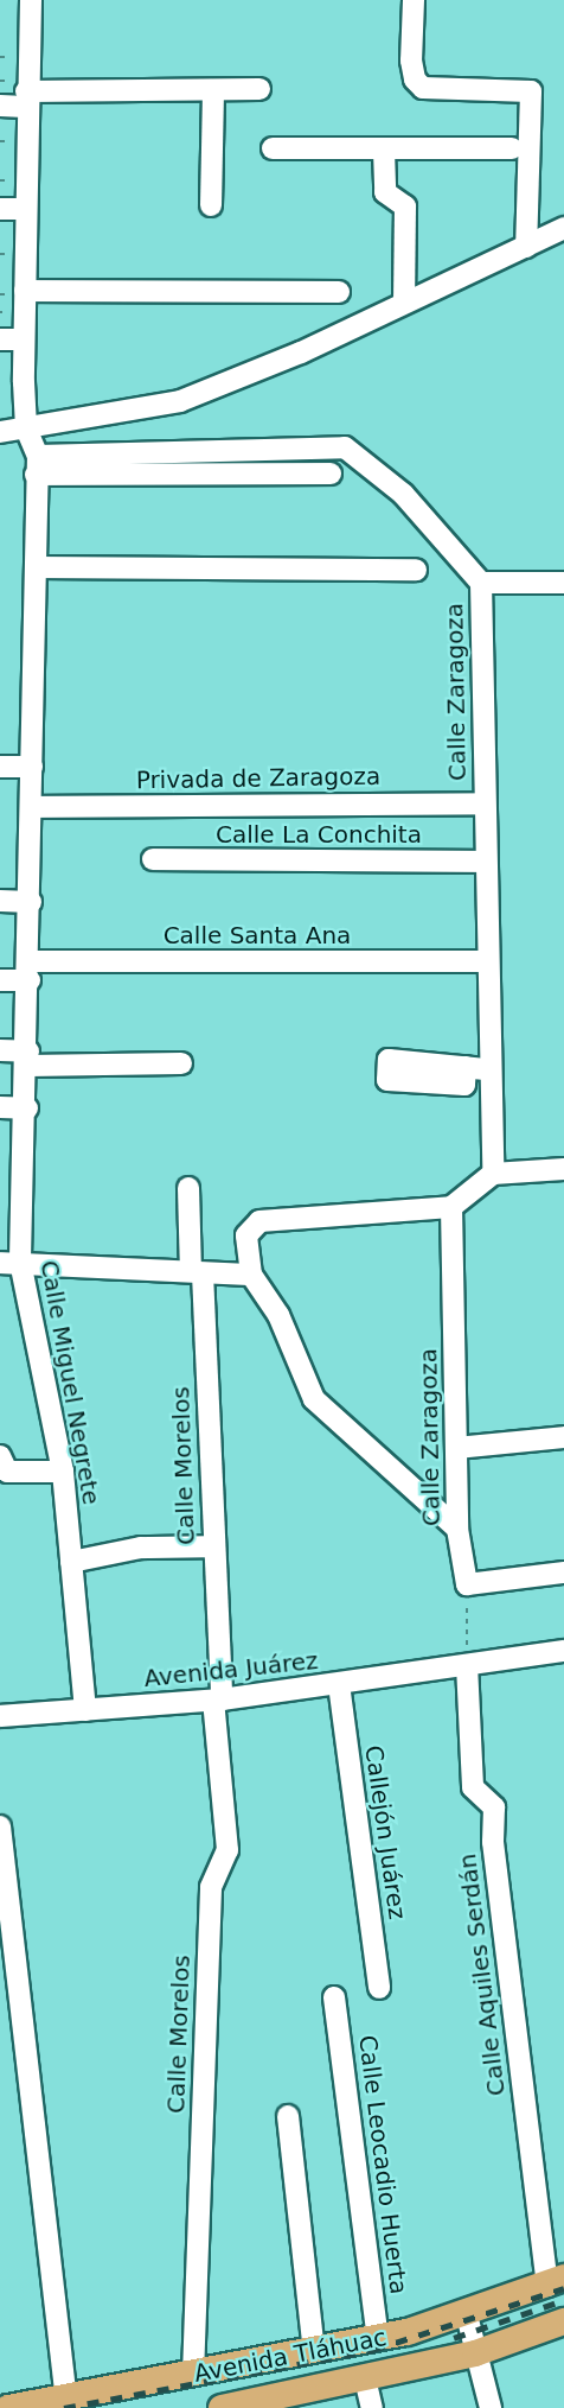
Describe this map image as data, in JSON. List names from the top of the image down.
{
  "streets": {
    "main road": ["Avenida Tláhuac"],
    "street": [
      "Calle Zaragoza",
      "Privada de Zaragoza",
      "Calle La Conchita",
      "Calle Santa Ana",
      "Calle Miguel Negrete",
      "Calle Morelos",
      "Avenida Juárez",
      "Callejón Juárez",
      "Calle Aquiles Serdán",
      "Calle Leocadio Huerta"
    ]
  },
  "crossings": [
    ["Calle Zaragoza", "Privada de Zaragoza"],
    ["Calle Zaragoza", "Calle La Conchita"],
    ["Calle Zaragoza", "Calle Santa Ana"],
    ["Calle Zaragoza", "Calle Miguel Negrete"],
    ["Privada de Zaragoza", "Calle Miguel Negrete"],
    ["Calle Santa Ana", "Calle Miguel Negrete"],
    ["Calle Miguel Negrete", "Avenida Juárez"],
    ["Calle Morelos", "Avenida Juárez"],
    ["Calle Morelos", "Avenida Tláhuac"],
    ["Avenida Juárez", "Callejón Juárez"],
    ["Avenida Juárez", "Calle Aquiles Serdán"],
    ["Calle Aquiles Serdán", "Avenida Tláhuac"],
    ["Calle Leocadio Huerta", "Avenida Tláhuac"]
  ]
}
